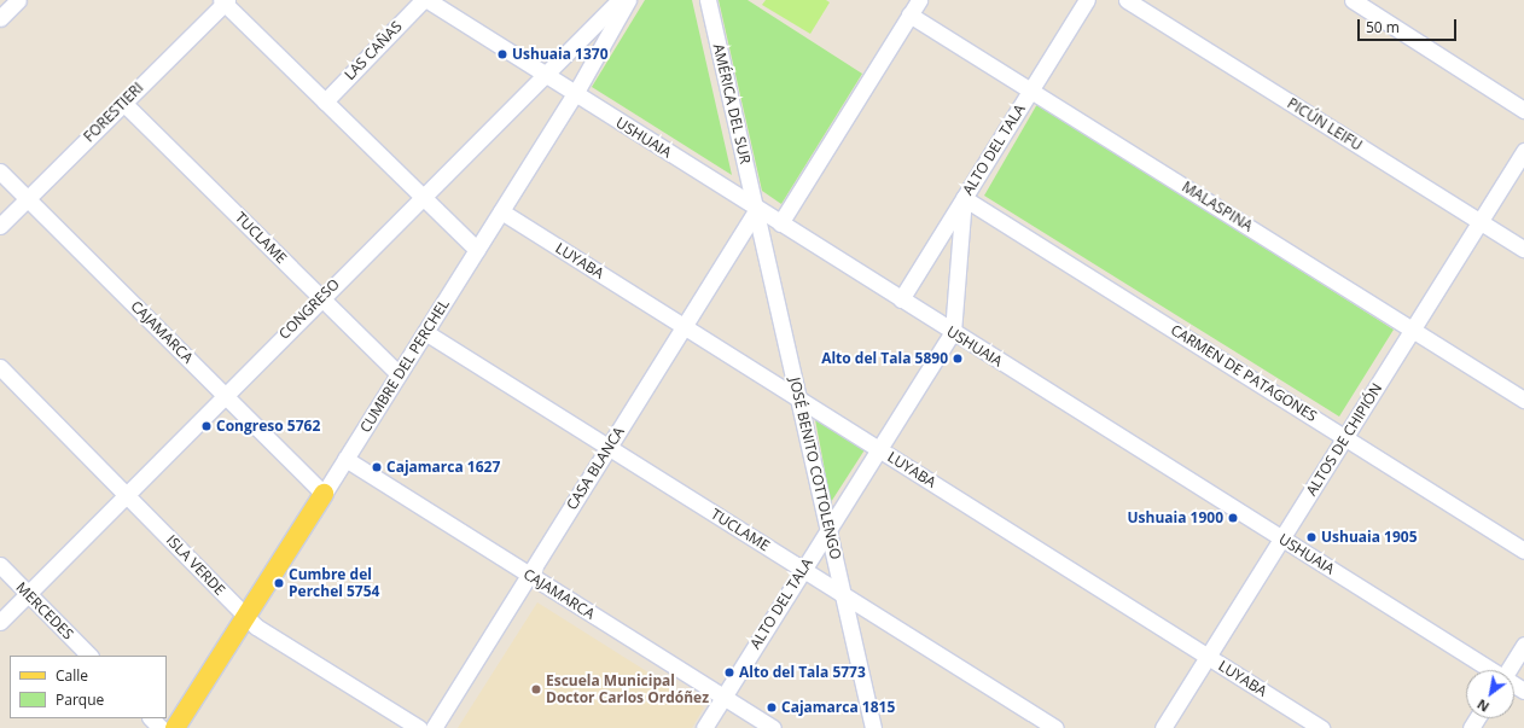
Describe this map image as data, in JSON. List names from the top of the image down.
{
  "streets": {
    "main road": ["CUMBRE DEL PERCHEL"],
    "street": [
      "LAS CAÑAS",
      "AMÉRICA DEL SUR",
      "FORESTIERI",
      "PICÚN LEIFU",
      "USHUAIA",
      "ALTO DEL TALA",
      "MALASPINA",
      "TUCLAME",
      "LUYABA",
      "CONGRESO",
      "CAJAMARCA",
      "CARMEN DE PATAGONES",
      "ALTOS DE CHIPIÓN",
      "CASA BLANCA",
      "JOSÉ BENITO COTTOLENGO",
      "ISLA VERDE",
      "MERCEDES"
    ]
  },
  "crossings": [
    ["AMÉRICA DEL SUR", "USHUAIA"],
    ["AMÉRICA DEL SUR", "CASA BLANCA"],
    ["AMÉRICA DEL SUR", "JOSÉ BENITO COTTOLENGO"],
    ["FORESTIERI", "TUCLAME"],
    ["FORESTIERI", "CAJAMARCA"],
    ["PICÚN LEIFU", "ALTOS DE CHIPIÓN"],
    ["USHUAIA", "ALTO DEL TALA"],
    ["USHUAIA", "CONGRESO"],
    ["USHUAIA", "CUMBRE DEL PERCHEL"],
    ["USHUAIA", "ALTOS DE CHIPIÓN"],
    ["USHUAIA", "CASA BLANCA"],
    ["USHUAIA", "JOSÉ BENITO COTTOLENGO"],
    ["ALTO DEL TALA", "MALASPINA"],
    ["ALTO DEL TALA", "TUCLAME"],
    ["ALTO DEL TALA", "LUYABA"],
    ["ALTO DEL TALA", "CAJAMARCA"],
    ["ALTO DEL TALA", "CARMEN DE PATAGONES"],
    ["ALTO DEL TALA", "JOSÉ BENITO COTTOLENGO"],
    ["MALASPINA", "ALTOS DE CHIPIÓN"],
    ["TUCLAME", "CONGRESO"],
    ["TUCLAME", "CUMBRE DEL PERCHEL"],
    ["TUCLAME", "CASA BLANCA"],
    ["TUCLAME", "JOSÉ BENITO COTTOLENGO"],
    ["LUYABA", "CUMBRE DEL PERCHEL"],
    ["LUYABA", "ALTOS DE CHIPIÓN"],
    ["LUYABA", "CASA BLANCA"],
    ["LUYABA", "JOSÉ BENITO COTTOLENGO"],
    ["CONGRESO", "CAJAMARCA"],
    ["CONGRESO", "ISLA VERDE"],
    ["CONGRESO", "MERCEDES"],
    ["CAJAMARCA", "CUMBRE DEL PERCHEL"],
    ["CAJAMARCA", "CASA BLANCA"],
    ["CUMBRE DEL PERCHEL", "ISLA VERDE"],
    ["CARMEN DE PATAGONES", "ALTOS DE CHIPIÓN"],
    ["CASA BLANCA", "JOSÉ BENITO COTTOLENGO"]
  ],
  "places": [
    "Ushuaia 1370",
    "Alto del Tala 5890",
    "Congreso 5762",
    "Cajamarca 1627",
    "Ushuaia 1900",
    "Ushuaia 1905",
    "Cumbre del Perchel 5754",
    "Alto del Tala 5773",
    "Escuela Municipal Doctor Carlos Ordóñez",
    "Cajamarca 1815"
  ],
  "legend": ["Calle", "Parque"],
  "scale_bar": "50 m",
  "north": "bottom left"
}
